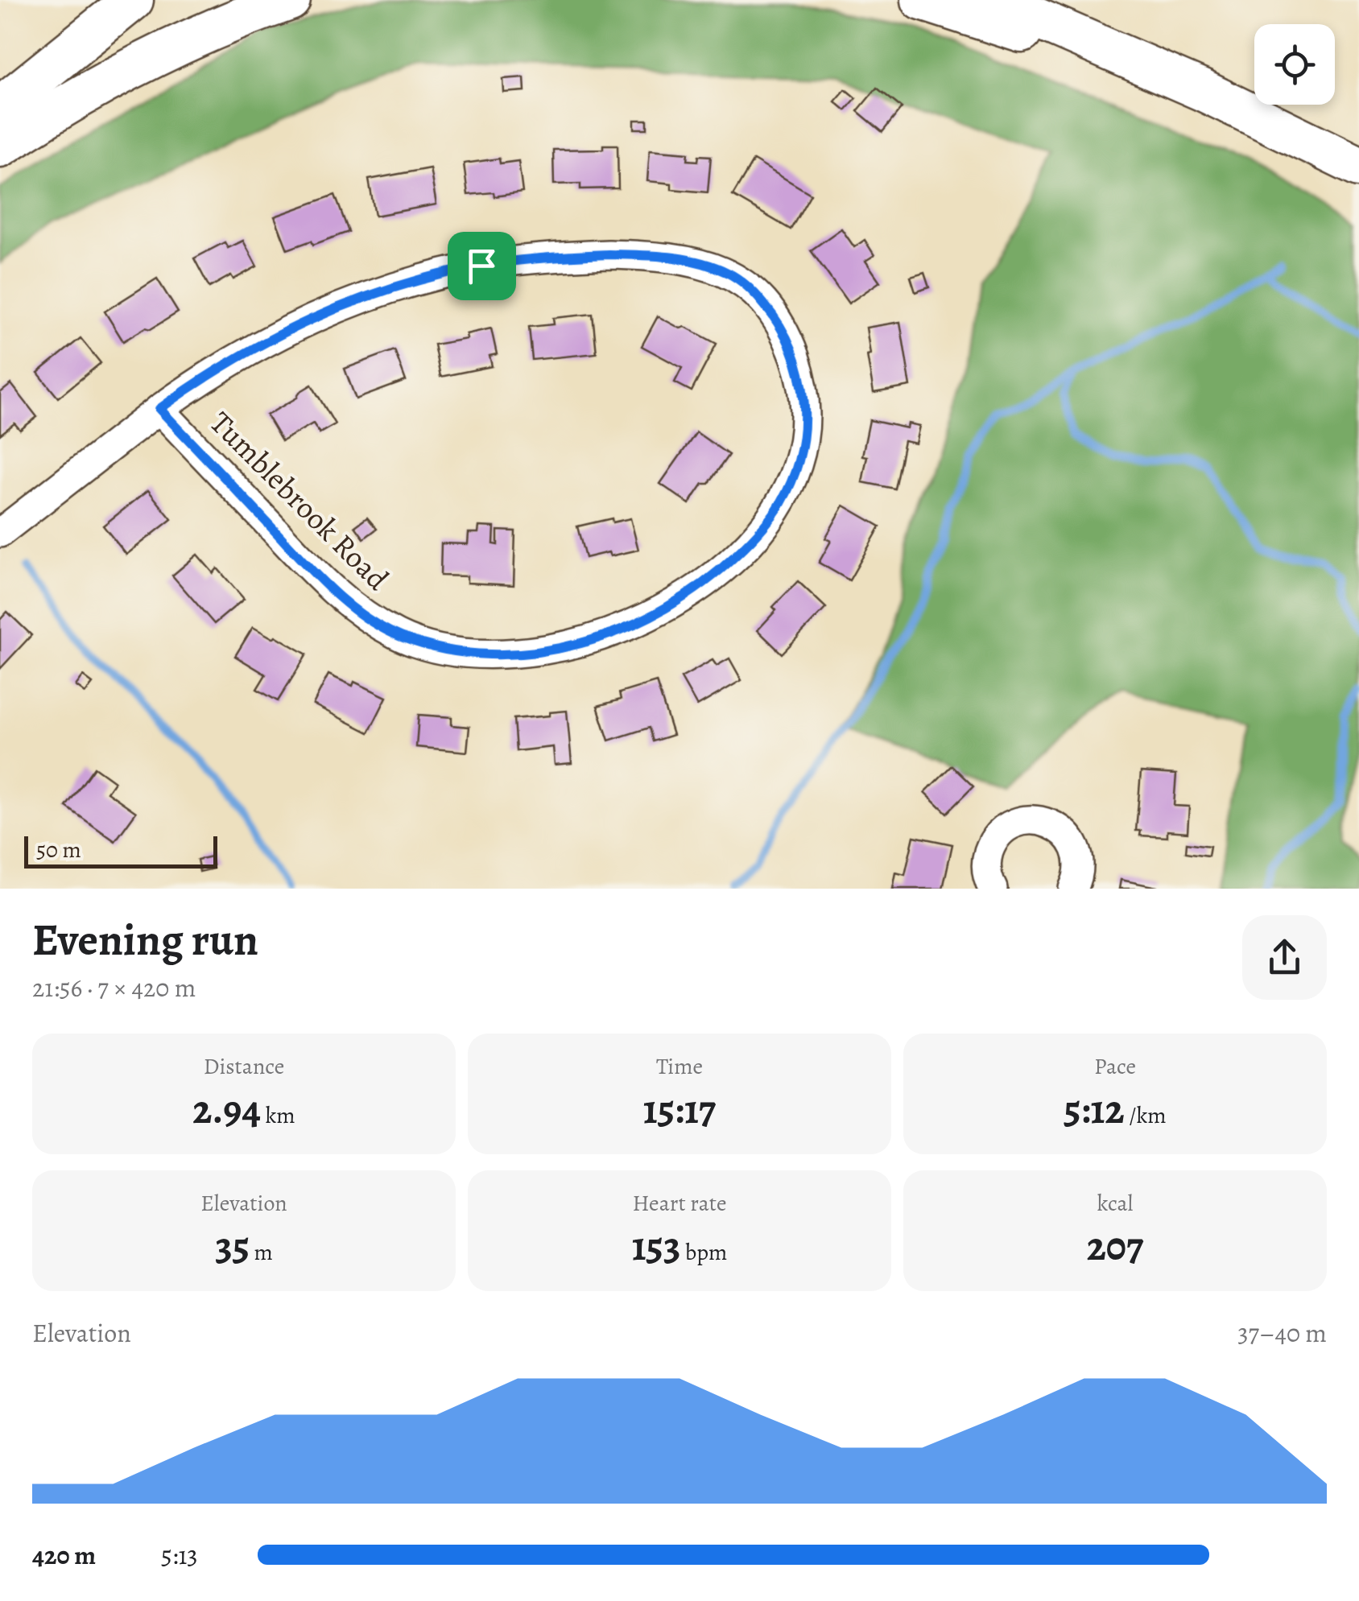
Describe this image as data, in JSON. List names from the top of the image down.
{
  "streets": {
    "street": ["Tumblebrook Road"]
  },
  "scale_bar": "50 m",
  "page": {
    "scale": "50 m",
    "heading": ["Evening run", "21:56 · 7 × 420 m"],
    "stats": [
      ["Distance", "2.94 km"],
      ["Time", "15:17"],
      ["Pace", "5:12 /km"],
      ["Elevation", "35 m"],
      ["Heart rate", "153 bpm"],
      ["kcal", "207"]
    ],
    "chart": ["Elevation", "37–40 m"],
    "list": [
      {
        "name": "420 m",
        "note": "5:13"
      }
    ]
  }
}
